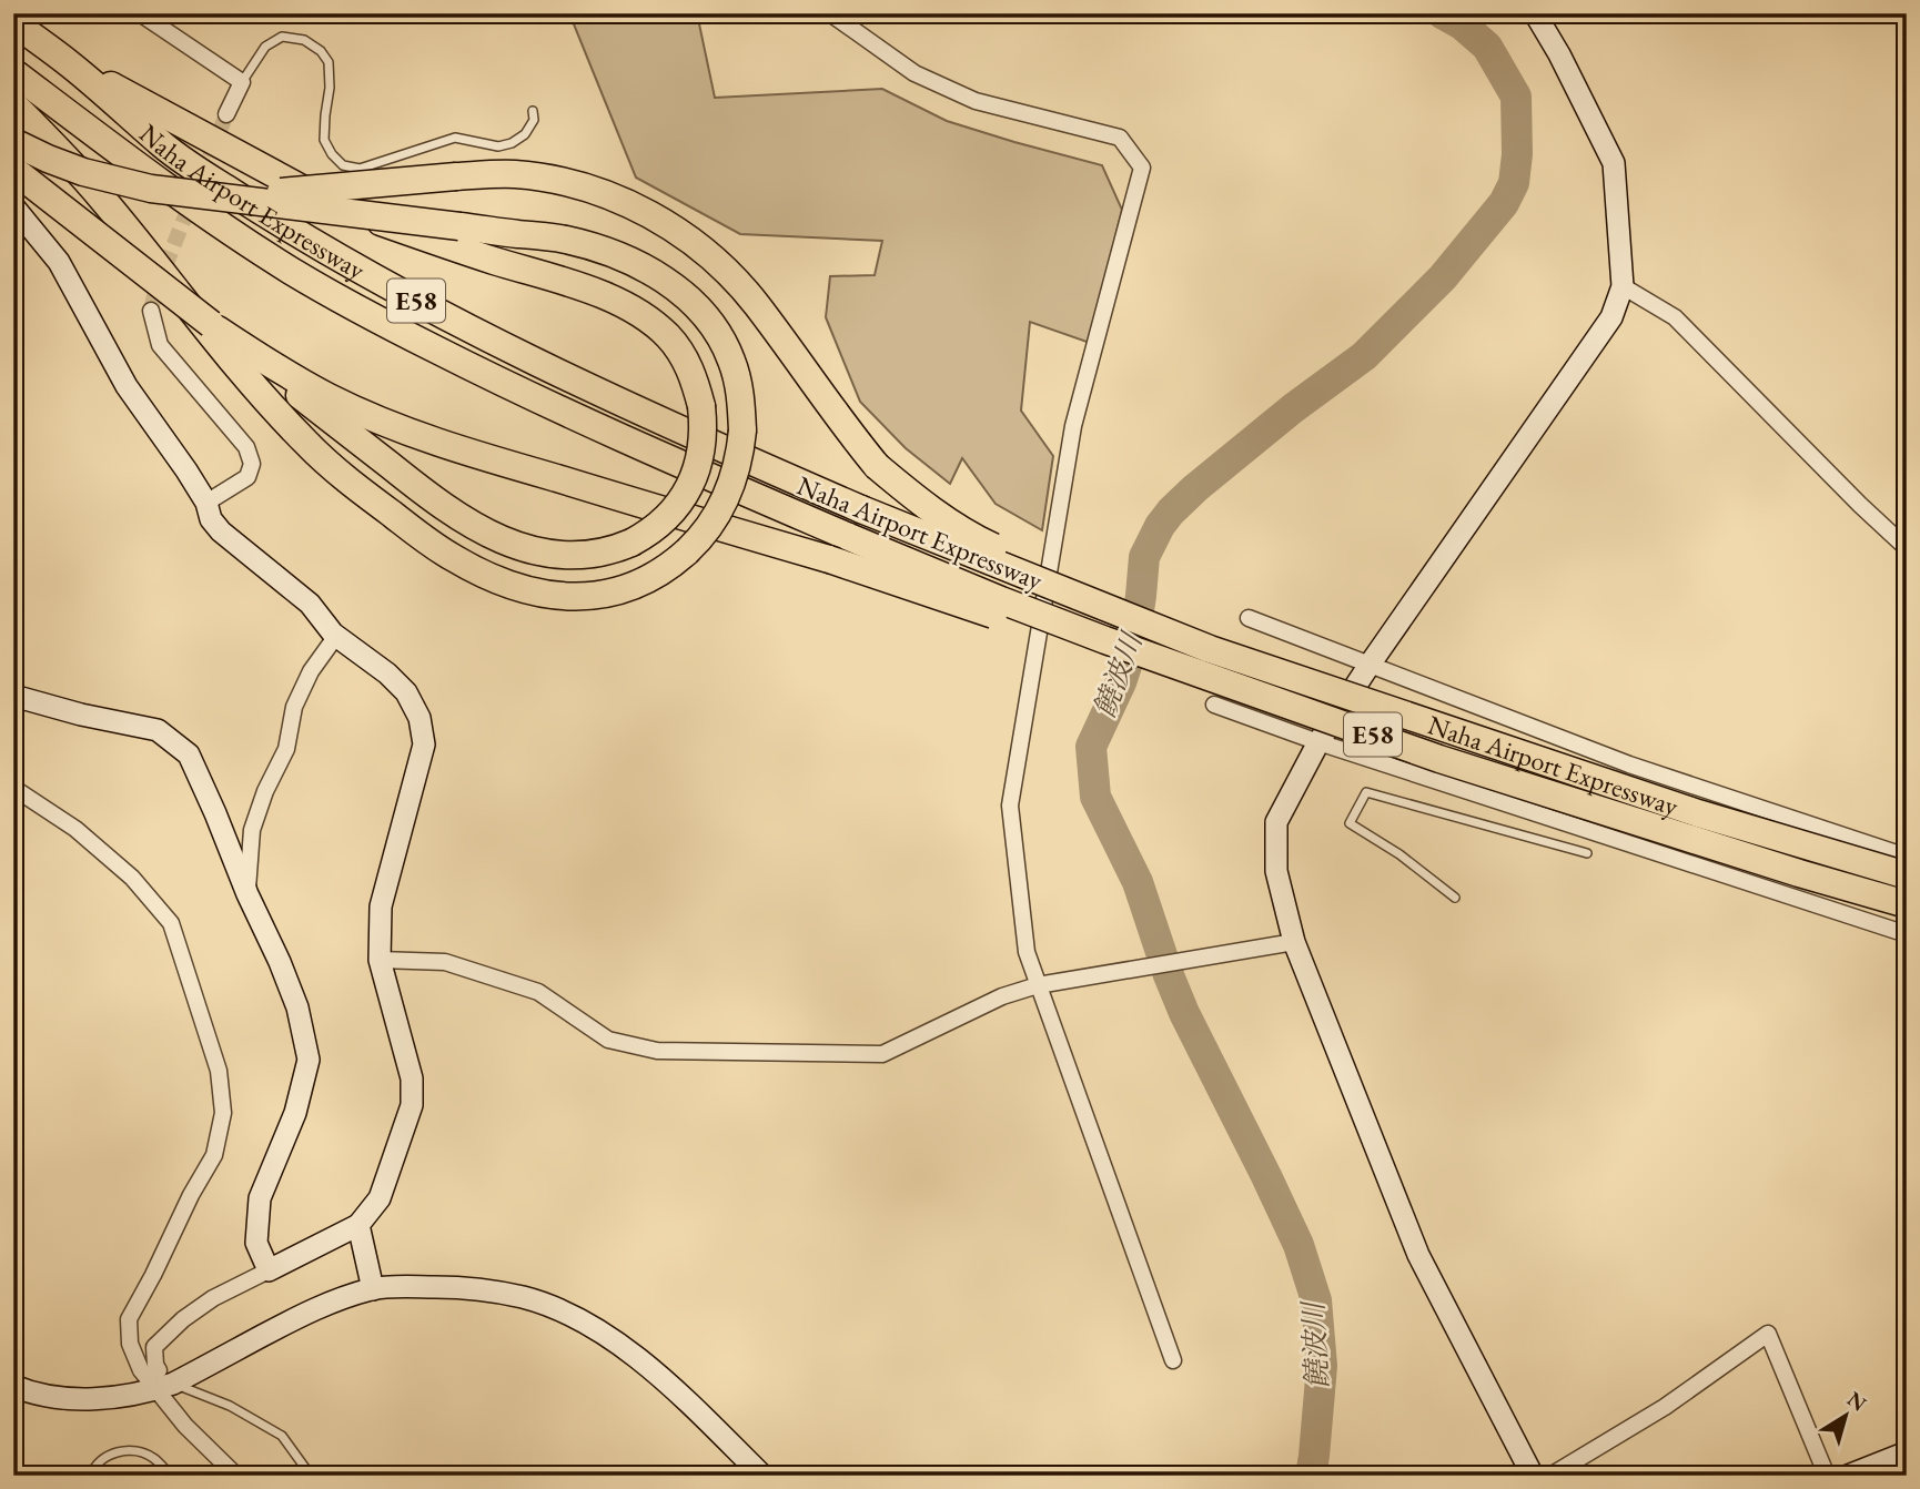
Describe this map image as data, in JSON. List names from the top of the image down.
{
  "streets": {
    "highway": ["Naha Airport Expressway", "E58"]
  },
  "water": ["饒波川"],
  "north": "top right"
}
